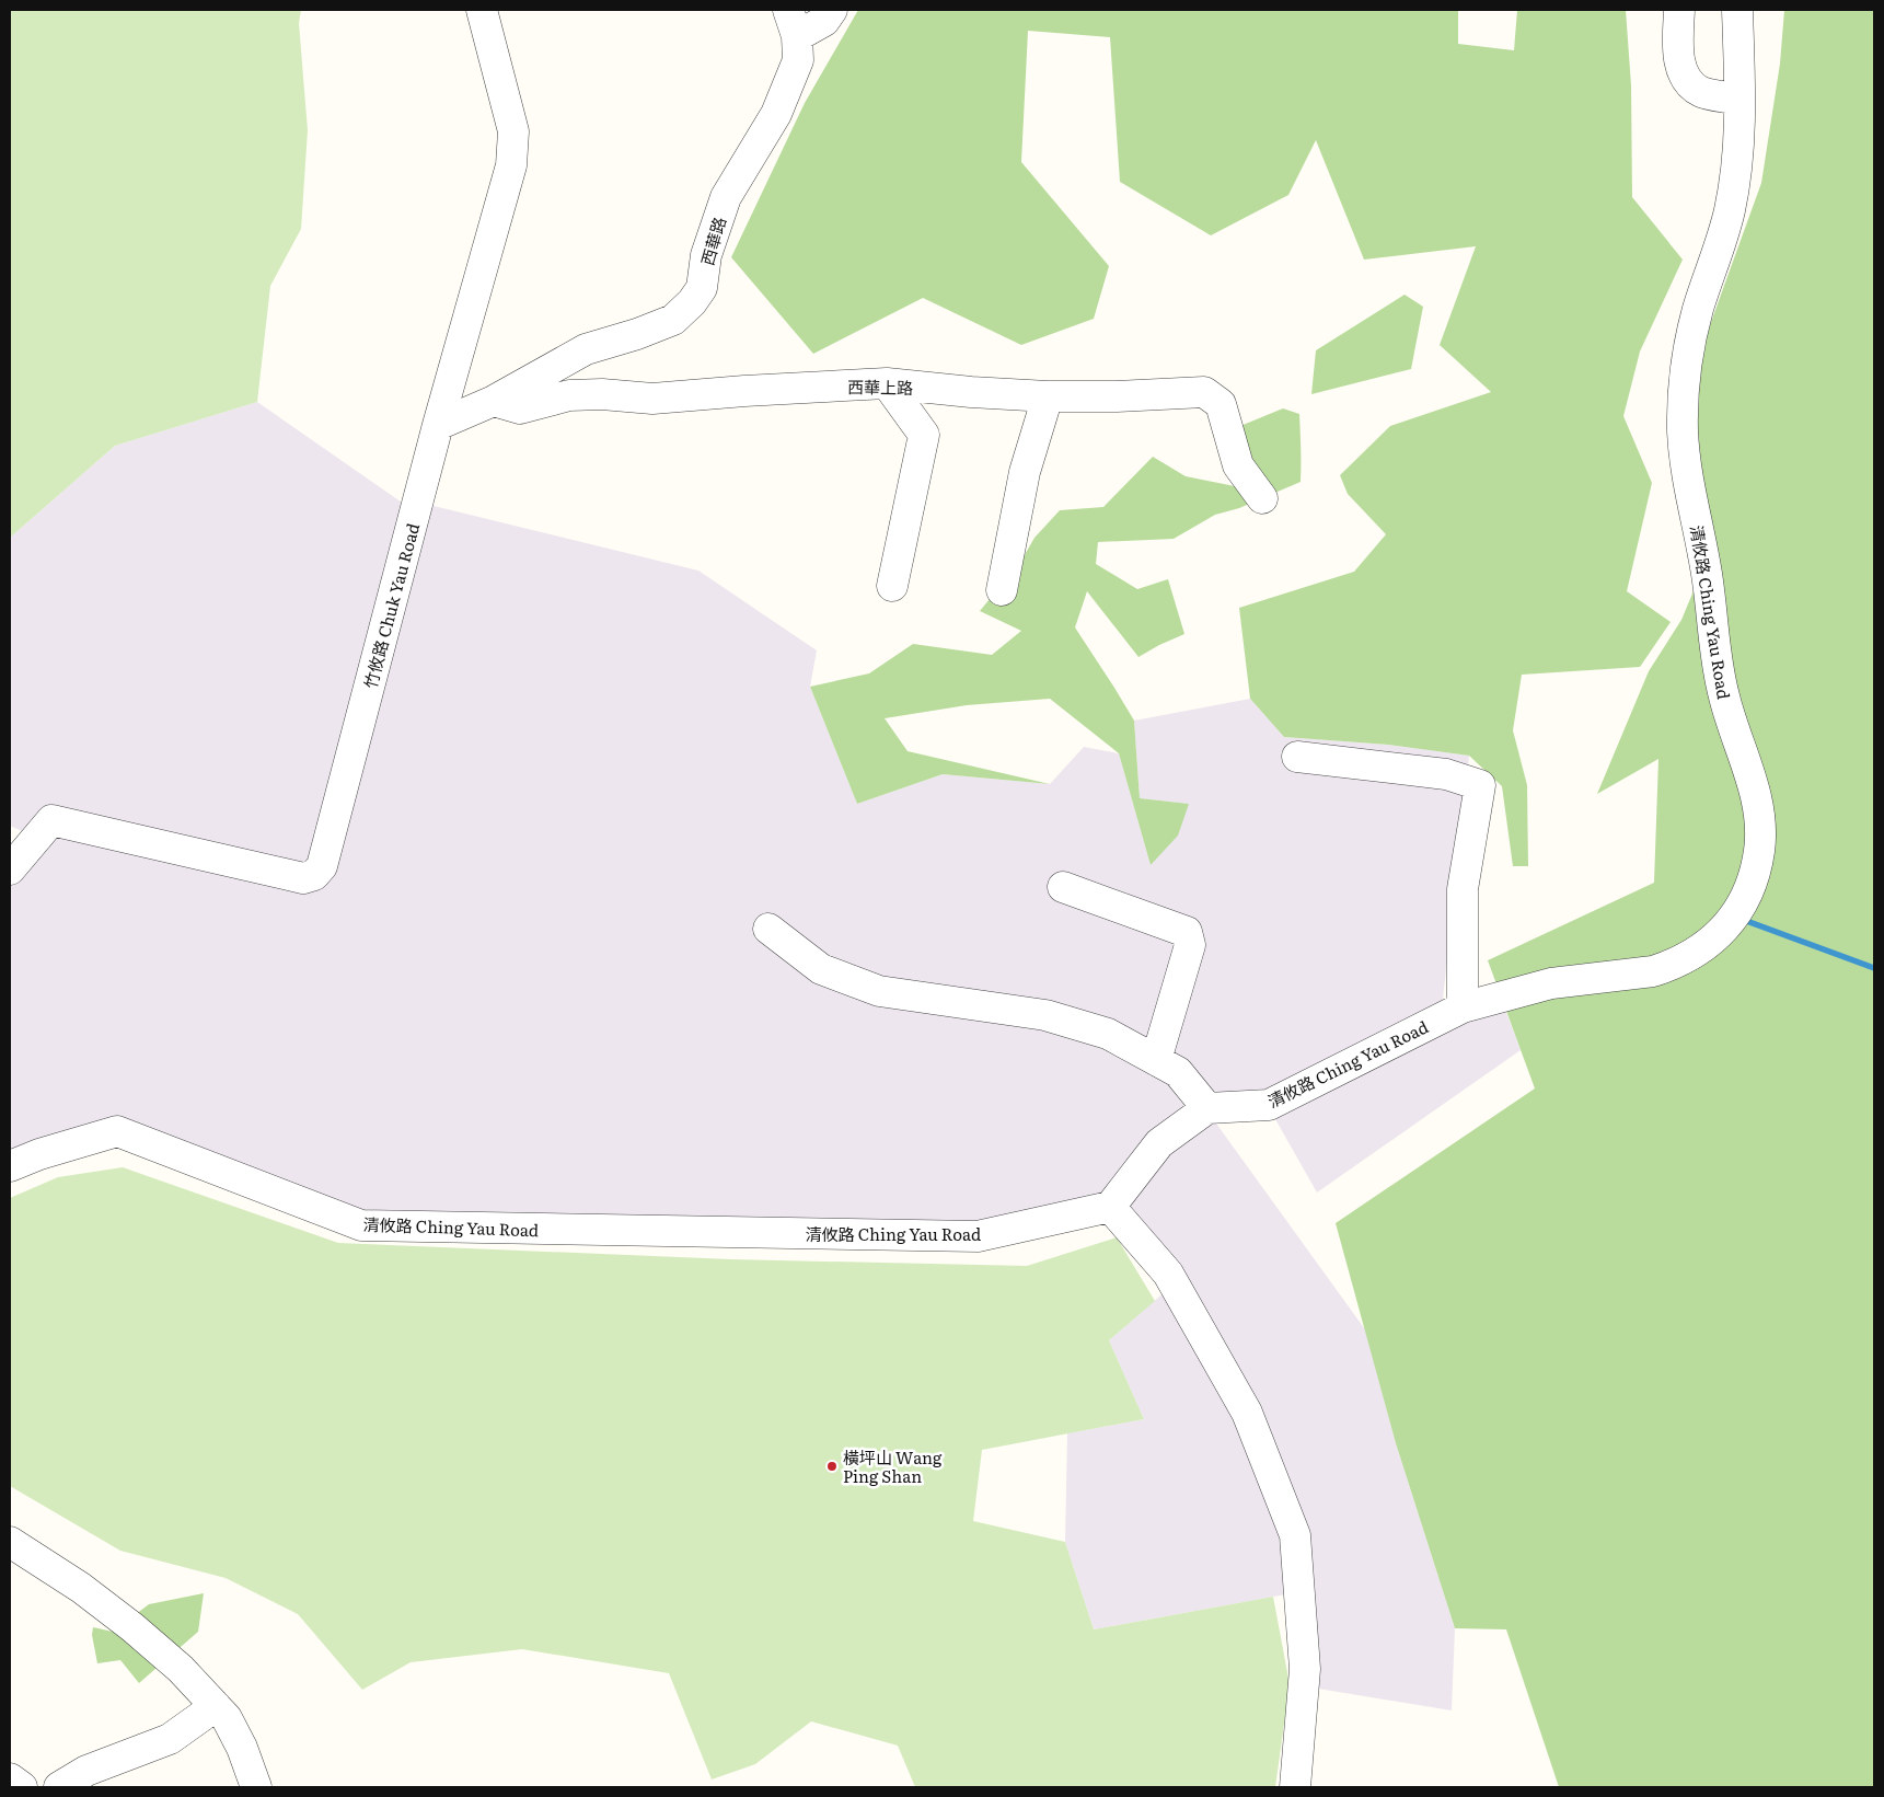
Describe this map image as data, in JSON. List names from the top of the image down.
{
  "streets": {
    "street": [
      "西華路",
      "西華上路",
      "竹攸路 Chuk Yau Road",
      "清攸路 Ching Yau Road"
    ]
  },
  "crossings": [
    ["西華路", "西華上路"]
  ],
  "places": ["橫坪山 Wang Ping Shan"]
}
